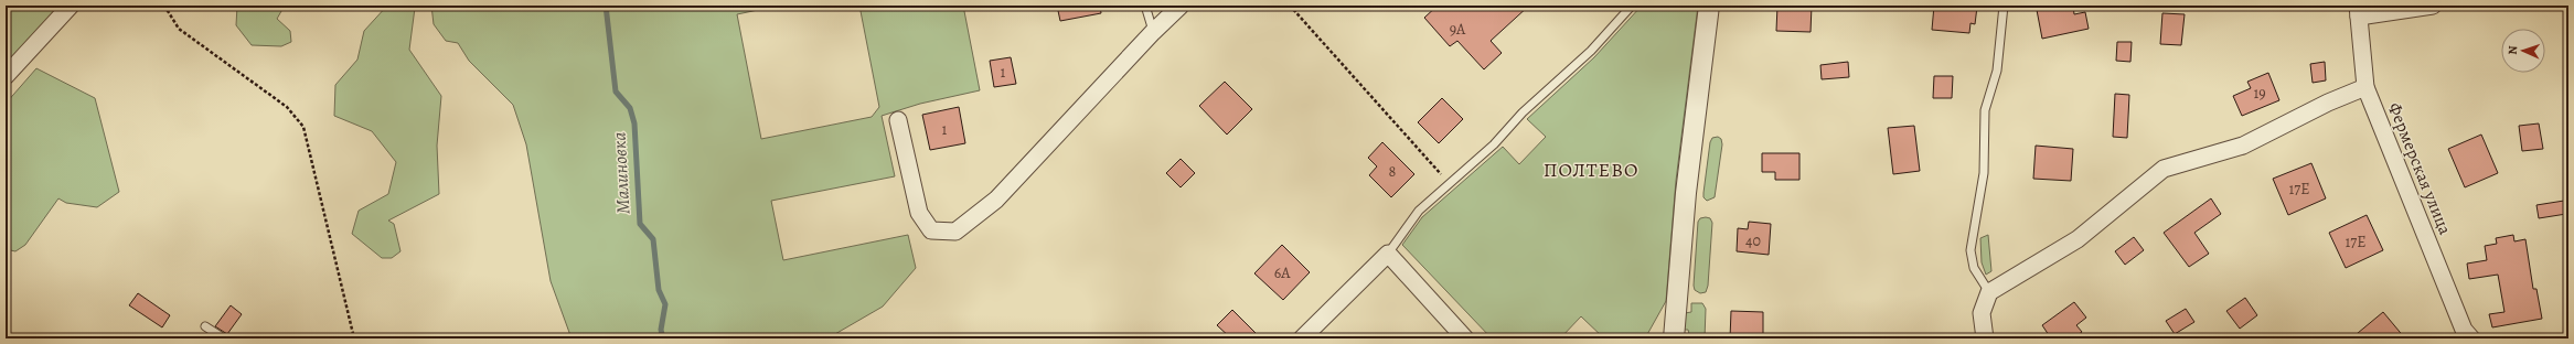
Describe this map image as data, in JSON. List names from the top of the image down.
{
  "streets": {
    "street": ["Фермерская улица"]
  },
  "districts": ["ПОЛТЕВО"],
  "water": ["Малиновка"],
  "house_numbers": [
    "9А",
    "1",
    "19",
    "1",
    "8",
    "17Е",
    "40",
    "17Е",
    "6А"
  ],
  "north": "left"
}
